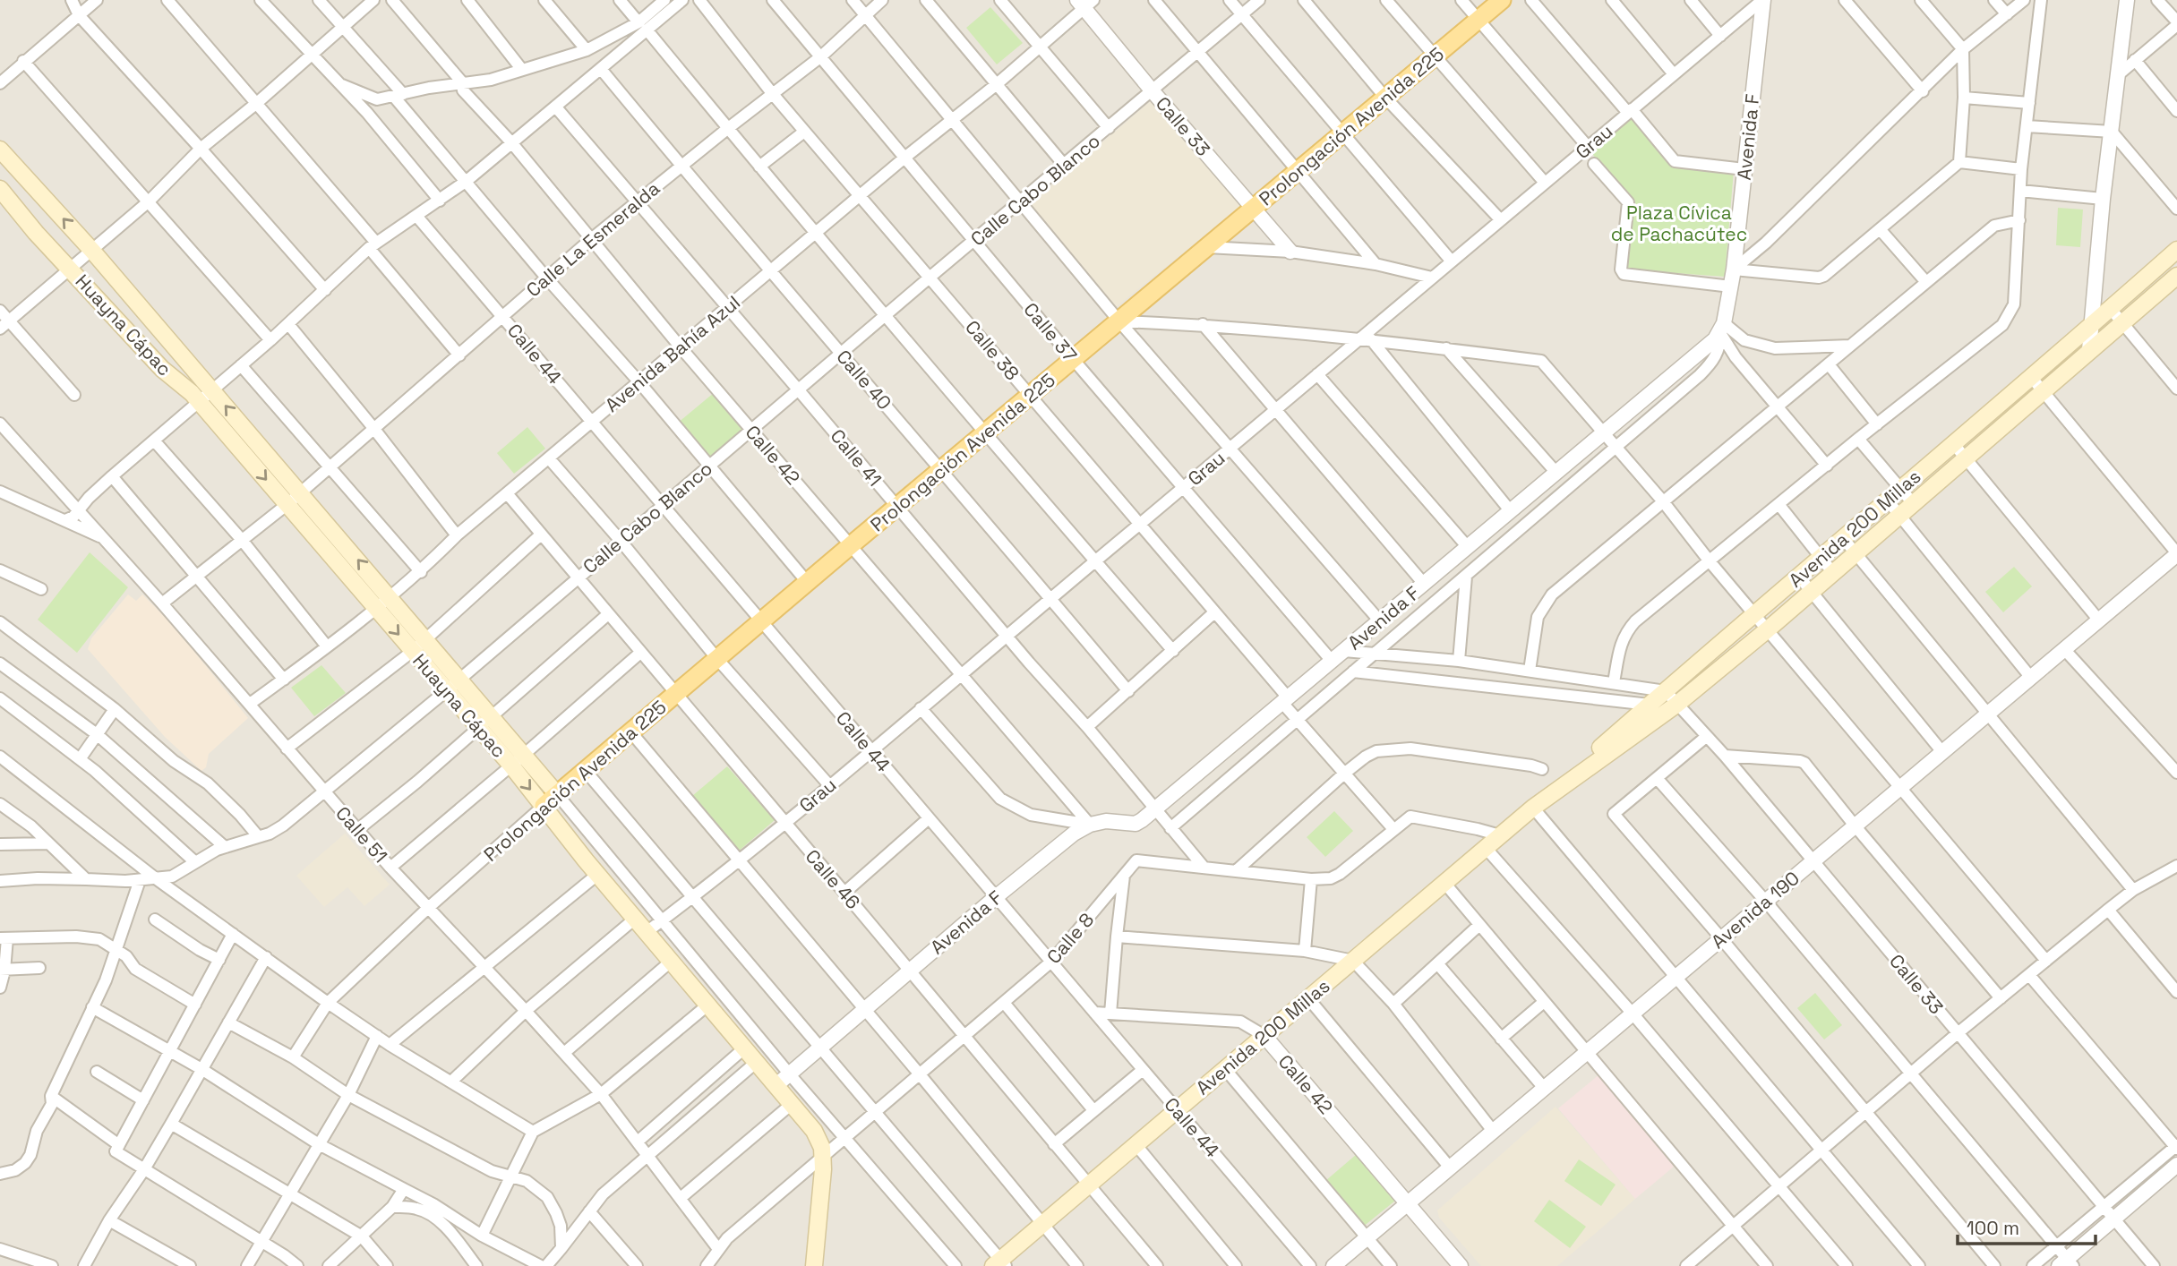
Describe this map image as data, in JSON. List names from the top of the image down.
{
  "streets": {
    "main road": ["Prolongación Avenida 225", "Huayna Cápac", "Avenida 200 Millas"],
    "street": [
      "Calle 33",
      "Avenida F",
      "Grau",
      "Calle Cabo Blanco",
      "Calle La Esmeralda",
      "Calle 37",
      "Calle 38",
      "Calle 44",
      "Avenida Bahía Azul",
      "Calle 40",
      "Calle 42",
      "Calle 41",
      "Calle 51",
      "Calle 46",
      "Avenida 190",
      "Calle 8"
    ]
  },
  "crossings": [
    ["Calle 33", "Prolongación Avenida 225"],
    ["Calle 33", "Calle Cabo Blanco"],
    ["Calle 33", "Avenida Bahía Azul"],
    ["Calle 33", "Avenida 200 Millas"],
    ["Calle 33", "Avenida 190"],
    ["Prolongación Avenida 225", "Huayna Cápac"],
    ["Prolongación Avenida 225", "Calle 37"],
    ["Prolongación Avenida 225", "Calle 38"],
    ["Prolongación Avenida 225", "Calle 44"],
    ["Prolongación Avenida 225", "Calle 40"],
    ["Prolongación Avenida 225", "Calle 42"],
    ["Prolongación Avenida 225", "Calle 41"],
    ["Prolongación Avenida 225", "Calle 51"],
    ["Prolongación Avenida 225", "Calle 46"],
    ["Avenida F", "Grau"],
    ["Avenida F", "Huayna Cápac"],
    ["Avenida F", "Calle 37"],
    ["Avenida F", "Calle 38"],
    ["Avenida F", "Calle 44"],
    ["Avenida F", "Calle 42"],
    ["Avenida F", "Calle 41"],
    ["Avenida F", "Calle 46"],
    ["Grau", "Huayna Cápac"],
    ["Grau", "Calle 37"],
    ["Grau", "Calle 38"],
    ["Grau", "Calle 44"],
    ["Grau", "Calle 40"],
    ["Grau", "Calle 42"],
    ["Grau", "Calle 41"],
    ["Grau", "Calle 46"],
    ["Calle Cabo Blanco", "Huayna Cápac"],
    ["Calle Cabo Blanco", "Calle 37"],
    ["Calle Cabo Blanco", "Calle 38"],
    ["Calle Cabo Blanco", "Calle 44"],
    ["Calle Cabo Blanco", "Calle 40"],
    ["Calle Cabo Blanco", "Calle 42"],
    ["Calle Cabo Blanco", "Calle 41"],
    ["Calle Cabo Blanco", "Calle 51"],
    ["Calle Cabo Blanco", "Calle 46"],
    ["Calle La Esmeralda", "Huayna Cápac"],
    ["Calle La Esmeralda", "Calle 37"],
    ["Calle La Esmeralda", "Calle 38"],
    ["Calle La Esmeralda", "Calle 44"],
    ["Calle La Esmeralda", "Calle 40"],
    ["Calle La Esmeralda", "Calle 42"],
    ["Calle La Esmeralda", "Calle 41"],
    ["Calle La Esmeralda", "Calle 51"],
    ["Huayna Cápac", "Avenida Bahía Azul"],
    ["Huayna Cápac", "Calle 8"],
    ["Calle 37", "Avenida Bahía Azul"],
    ["Calle 38", "Avenida Bahía Azul"],
    ["Calle 38", "Calle 8"],
    ["Calle 44", "Avenida Bahía Azul"],
    ["Calle 44", "Calle 42"],
    ["Calle 44", "Avenida 200 Millas"],
    ["Calle 44", "Calle 8"],
    ["Avenida Bahía Azul", "Calle 40"],
    ["Avenida Bahía Azul", "Calle 42"],
    ["Avenida Bahía Azul", "Calle 41"],
    ["Avenida Bahía Azul", "Calle 51"],
    ["Avenida Bahía Azul", "Calle 46"],
    ["Calle 42", "Avenida 200 Millas"],
    ["Calle 42", "Avenida 190"],
    ["Calle 41", "Calle 8"],
    ["Avenida 200 Millas", "Calle 46"],
    ["Avenida 200 Millas", "Calle 8"],
    ["Calle 51", "Calle 8"],
    ["Calle 46", "Calle 8"]
  ],
  "parks": ["Plaza Cívica de Pachacútec"],
  "scale_bar": "100 m"
}
